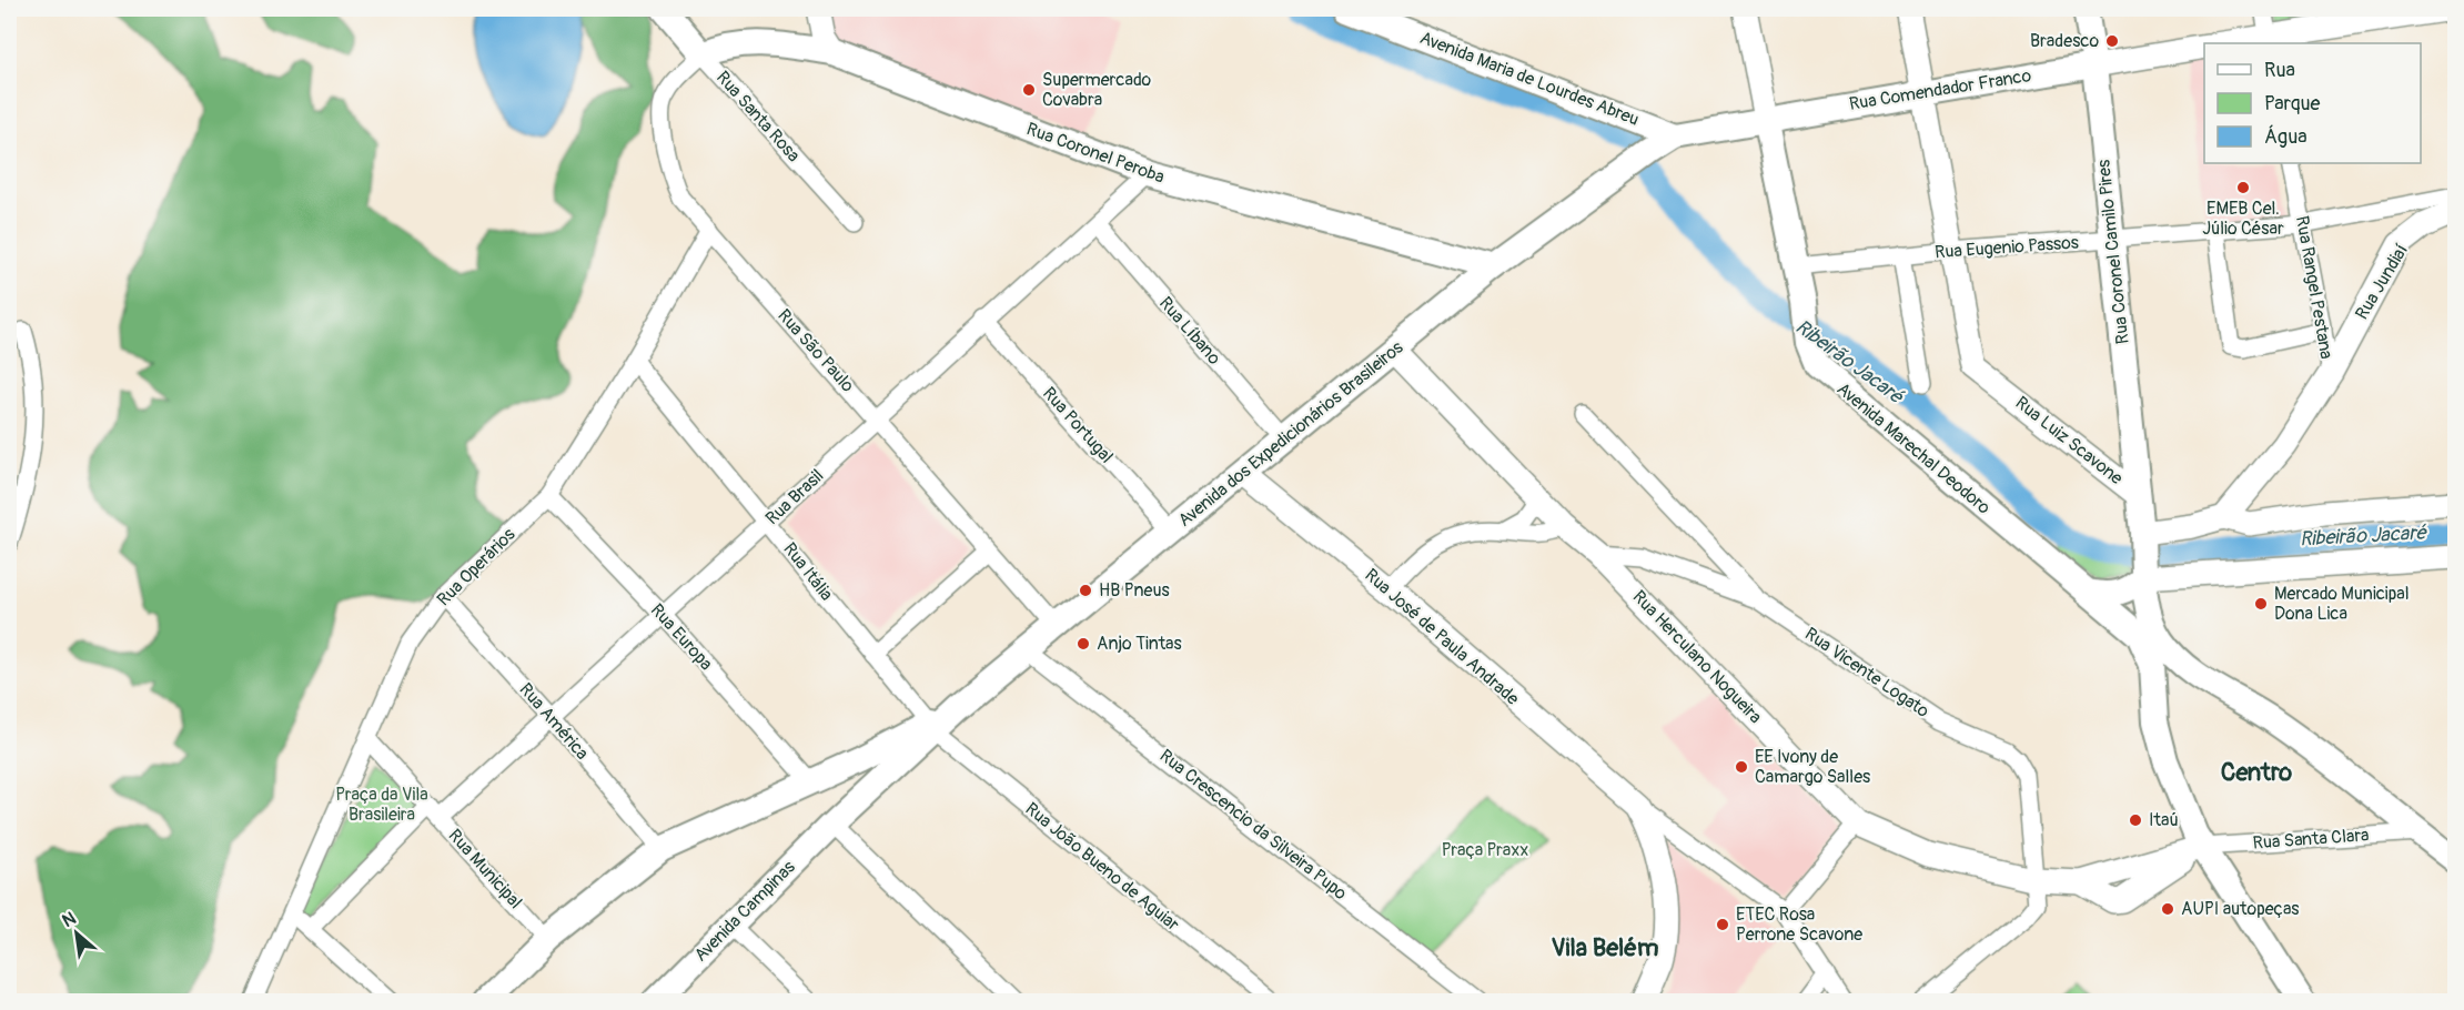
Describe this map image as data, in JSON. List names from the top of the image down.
{
  "streets": {
    "main road": [
      "Avenida Maria de Lourdes Abreu",
      "Rua Comendador Franco",
      "Rua Santa Rosa",
      "Rua Coronel Peroba",
      "Rua Coronel Camilo Pires",
      "Rua Jundiaí",
      "Avenida dos Expedicionários Brasileiros",
      "Rua Luiz Scavone",
      "Avenida Marechal Deodoro",
      "Rua José de Paula Andrade",
      "Rua Herculano Nogueira",
      "Avenida Campinas"
    ],
    "street": [
      "Rua Eugenio Passos",
      "Rua Rangel Pestana",
      "Rua Líbano",
      "Rua São Paulo",
      "Rua Portugal",
      "Rua Brasil",
      "Rua Operários",
      "Rua Itália",
      "Rua Europa",
      "Rua Vicente Logato",
      "Rua América",
      "Rua Crescencio da Silveira Pupo",
      "Rua Santa Clara",
      "Rua João Bueno de Aguiar",
      "Rua Municipal"
    ]
  },
  "crossings": [
    ["Avenida Maria de Lourdes Abreu", "Rua Comendador Franco"],
    ["Avenida Maria de Lourdes Abreu", "Avenida dos Expedicionários Brasileiros"],
    ["Rua Comendador Franco", "Rua Coronel Camilo Pires"],
    ["Rua Comendador Franco", "Avenida dos Expedicionários Brasileiros"],
    ["Rua Comendador Franco", "Rua Luiz Scavone"],
    ["Rua Comendador Franco", "Avenida Marechal Deodoro"],
    ["Rua Santa Rosa", "Rua Coronel Peroba"],
    ["Rua Santa Rosa", "Rua São Paulo"],
    ["Rua Coronel Peroba", "Rua São Paulo"],
    ["Rua Coronel Peroba", "Avenida dos Expedicionários Brasileiros"],
    ["Rua Coronel Peroba", "Rua Brasil"],
    ["Rua Eugenio Passos", "Rua Coronel Camilo Pires"],
    ["Rua Eugenio Passos", "Rua Rangel Pestana"],
    ["Rua Eugenio Passos", "Rua Luiz Scavone"],
    ["Rua Eugenio Passos", "Avenida Marechal Deodoro"],
    ["Rua Coronel Camilo Pires", "Rua Luiz Scavone"],
    ["Rua Jundiaí", "Rua Rangel Pestana"],
    ["Rua Líbano", "Avenida dos Expedicionários Brasileiros"],
    ["Rua Líbano", "Rua Brasil"],
    ["Rua São Paulo", "Avenida dos Expedicionários Brasileiros"],
    ["Rua São Paulo", "Rua Brasil"],
    ["Rua São Paulo", "Rua Operários"],
    ["Rua Portugal", "Avenida dos Expedicionários Brasileiros"],
    ["Rua Portugal", "Rua Brasil"],
    ["Avenida dos Expedicionários Brasileiros", "Rua Itália"],
    ["Avenida dos Expedicionários Brasileiros", "Rua José de Paula Andrade"],
    ["Avenida dos Expedicionários Brasileiros", "Rua Herculano Nogueira"],
    ["Avenida dos Expedicionários Brasileiros", "Rua Crescencio da Silveira Pupo"],
    ["Avenida dos Expedicionários Brasileiros", "Rua João Bueno de Aguiar"],
    ["Avenida dos Expedicionários Brasileiros", "Avenida Campinas"],
    ["Rua Luiz Scavone", "Rua Santa Clara"],
    ["Rua Brasil", "Rua Itália"],
    ["Rua Brasil", "Rua Europa"],
    ["Rua Brasil", "Rua América"],
    ["Rua Brasil", "Rua Municipal"],
    ["Rua Operários", "Rua Itália"],
    ["Rua Operários", "Rua Europa"],
    ["Rua Operários", "Rua América"],
    ["Rua Operários", "Rua Municipal"],
    ["Rua Itália", "Rua João Bueno de Aguiar"],
    ["Rua Itália", "Avenida Campinas"],
    ["Rua Herculano Nogueira", "Rua Vicente Logato"],
    ["Rua Herculano Nogueira", "Rua Santa Clara"],
    ["Rua João Bueno de Aguiar", "Avenida Campinas"]
  ],
  "districts": ["Centro", "Vila Belém"],
  "water": ["Ribeirão Jacaré"],
  "parks": ["Praça da Vila Brasileira", "Praça Praxx"],
  "places": [
    "Bradesco",
    "Supermercado Covabra",
    "EMEB Cel. Júlio César",
    "HB Pneus",
    "Mercado Municipal Dona Lica",
    "Anjo Tintas",
    "EE Ivony de Camargo Salles",
    "Itaú",
    "AUPI autopeças",
    "ETEC Rosa Perrone Scavone"
  ],
  "legend": ["Rua", "Parque", "Água"],
  "north": "top left"
}
